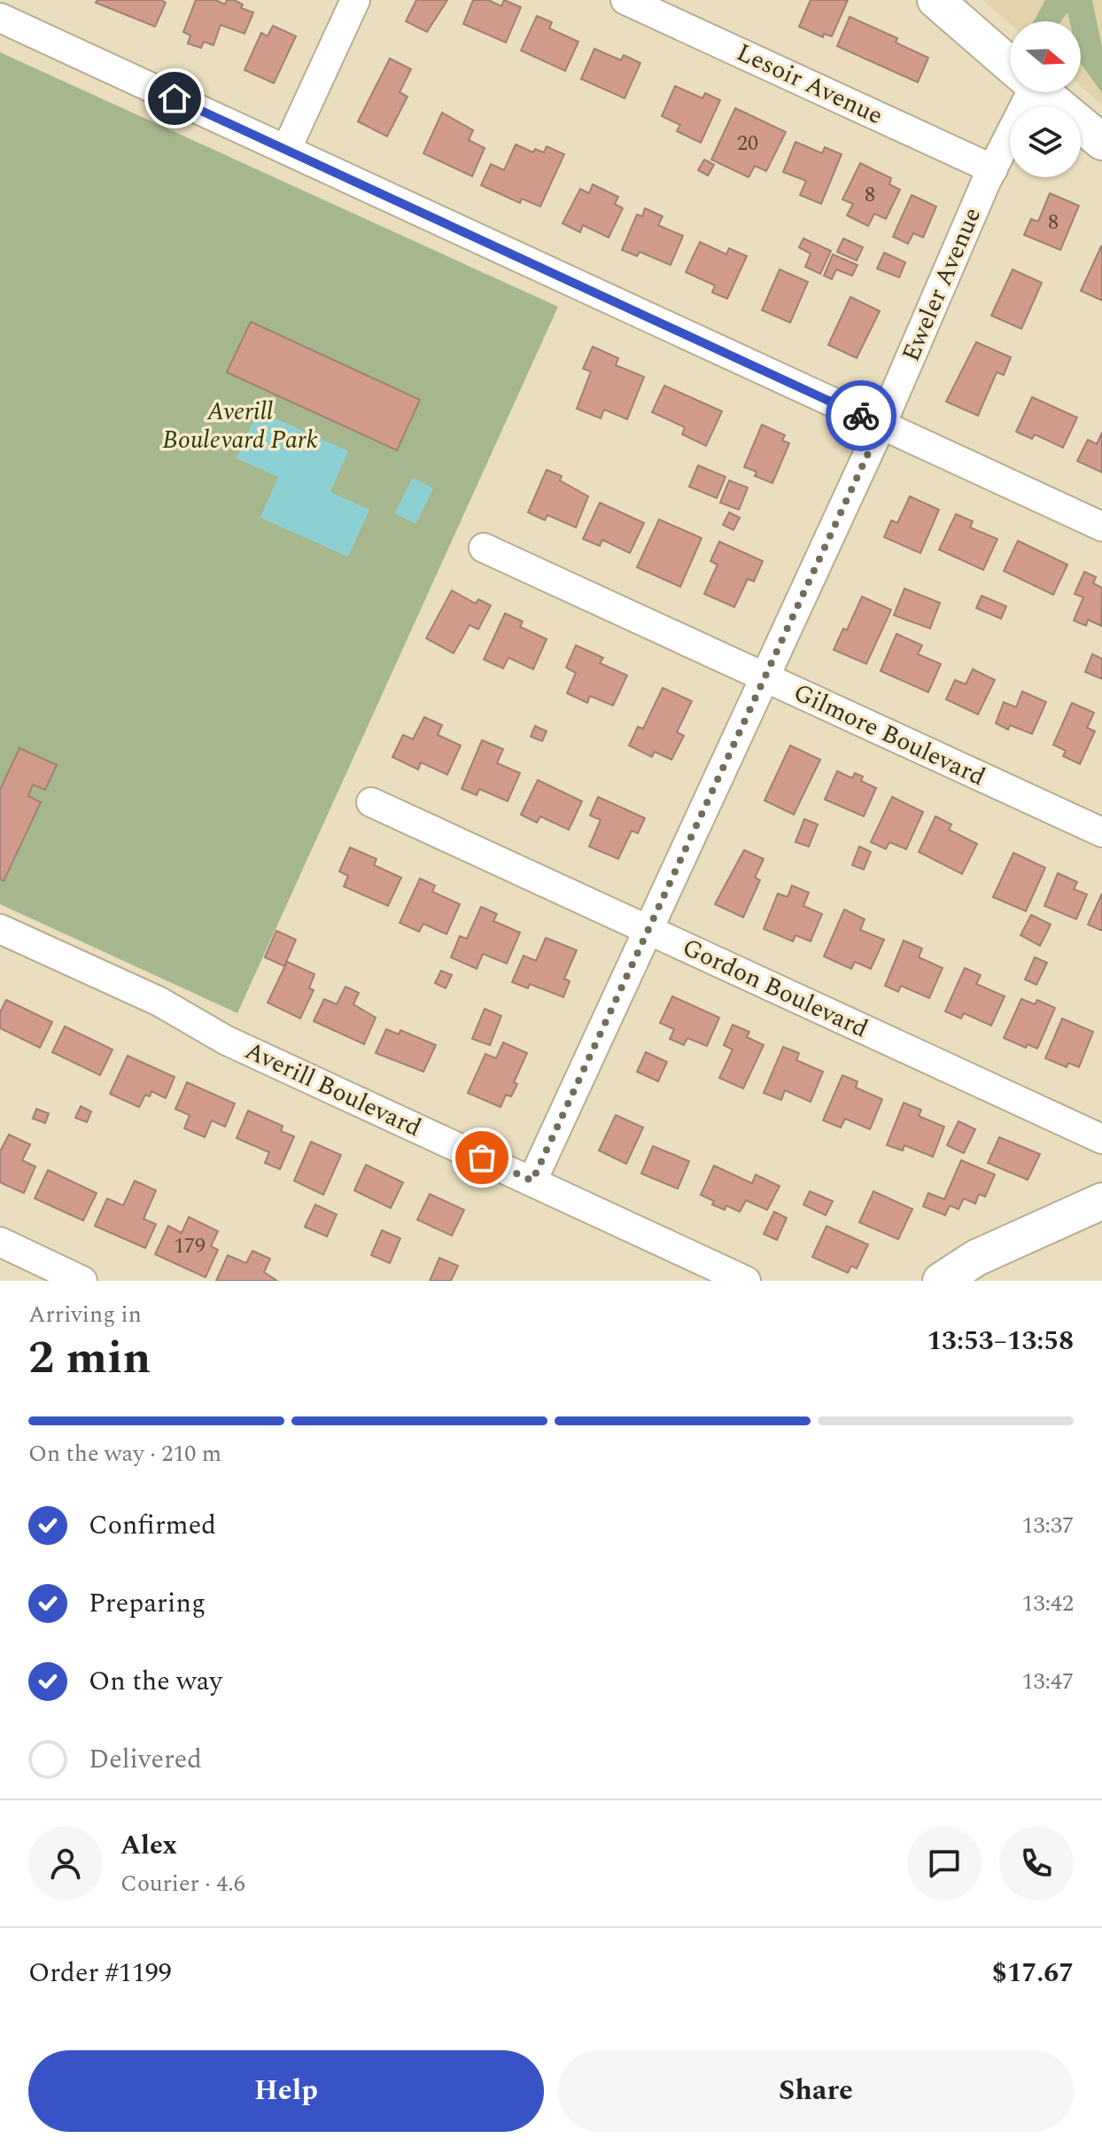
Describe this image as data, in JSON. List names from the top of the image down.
{
  "streets": {
    "street": [
      "Lesoir Avenue",
      "Eweler Avenue",
      "Gilmore Boulevard",
      "Gordon Boulevard",
      "Averill Boulevard"
    ]
  },
  "crossings": [
    ["Lesoir Avenue", "Eweler Avenue"],
    ["Eweler Avenue", "Gilmore Boulevard"],
    ["Eweler Avenue", "Gordon Boulevard"],
    ["Eweler Avenue", "Averill Boulevard"]
  ],
  "parks": ["Averill Boulevard Park"],
  "house_numbers": [
    "20",
    "8",
    "8",
    "179"
  ],
  "north": "right",
  "page": {
    "heading": ["2 min", "Arriving in", "13:53–13:58"],
    "panel": [
      "Alex",
      "Courier · 4.6",
      "Order #1199",
      "$17.67"
    ],
    "bar": "On the way · 210 m",
    "list": [
      ["Confirmed", "13:37"],
      ["Preparing", "13:42"],
      ["On the way", "13:47"],
      "Delivered"
    ],
    "buttons": ["Help", "Share"]
  }
}
